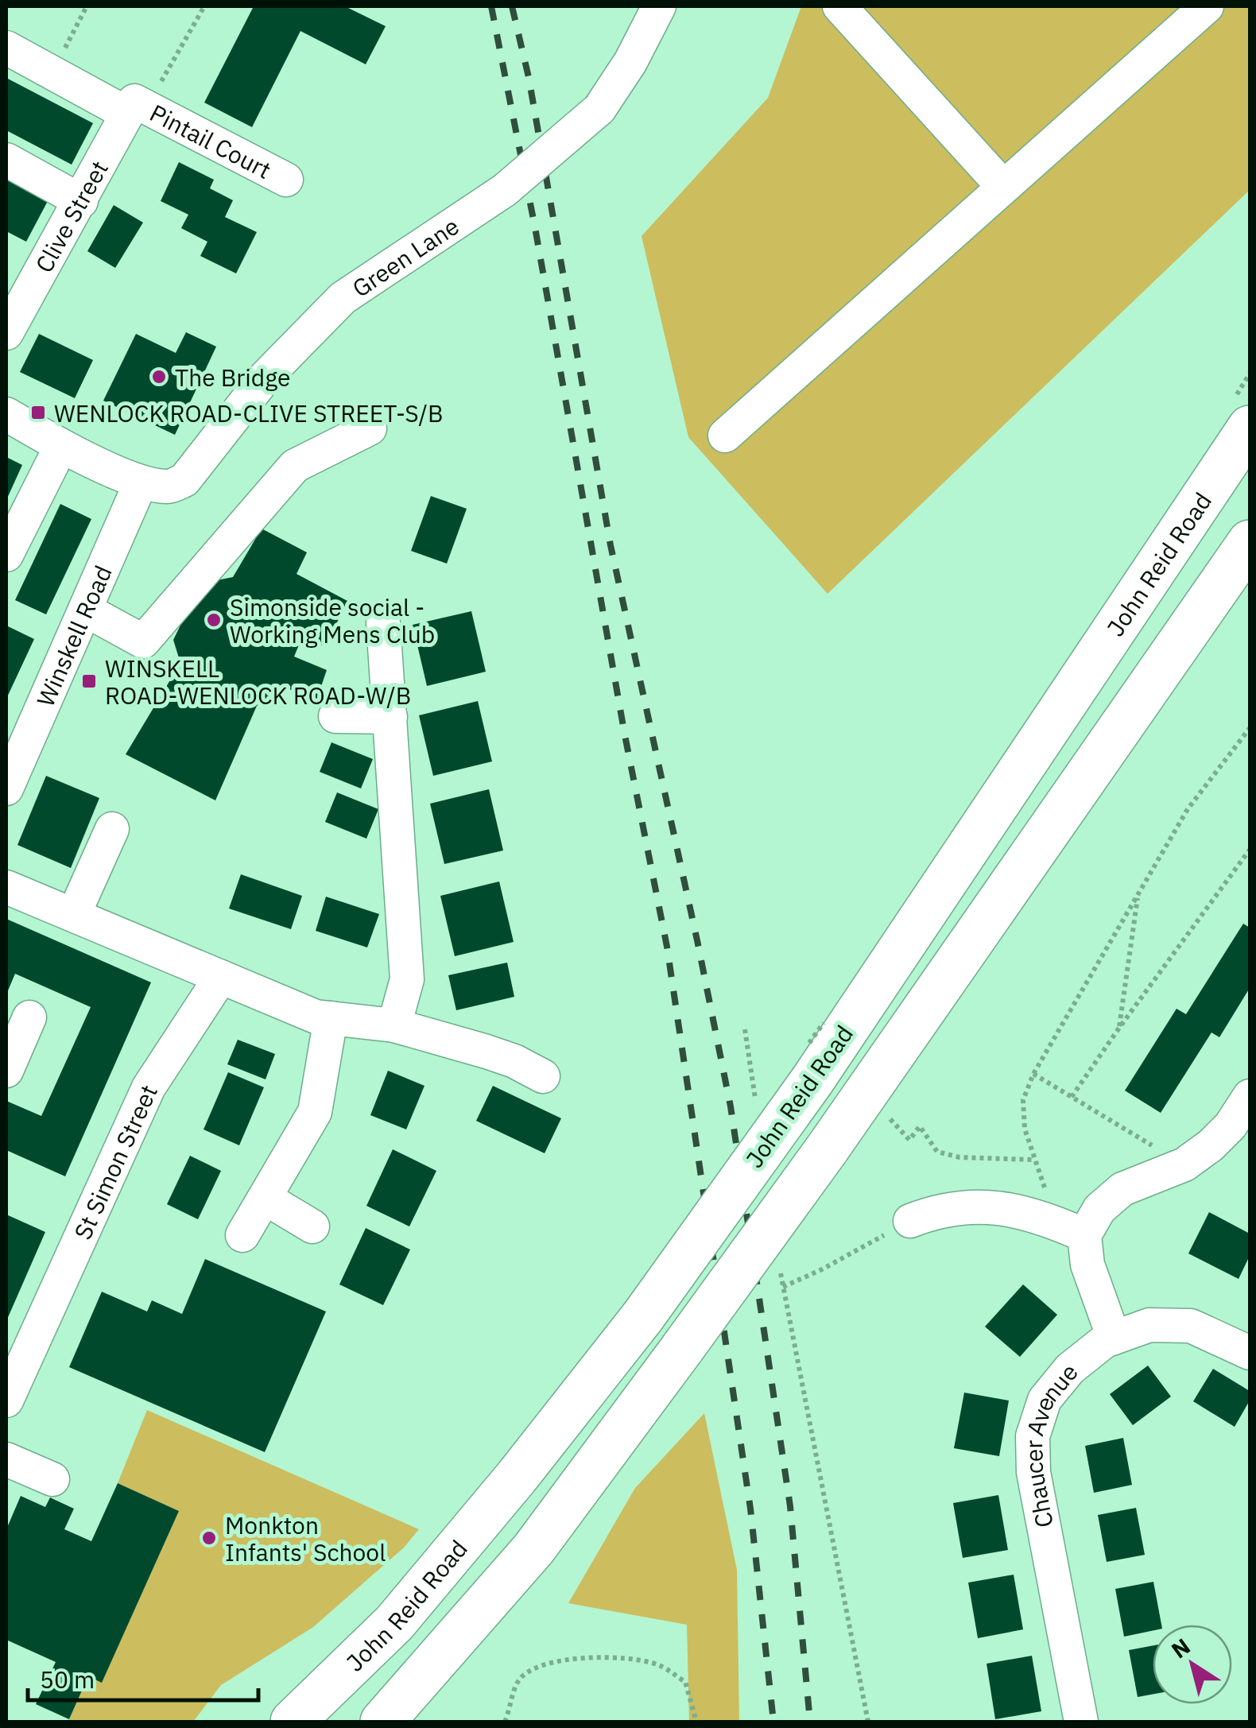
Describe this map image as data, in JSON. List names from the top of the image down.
{
  "streets": {
    "highway": ["John Reid Road"],
    "street": [
      "Pintail Court",
      "Clive Street",
      "Green Lane",
      "Winskell Road",
      "St Simon Street",
      "Chaucer Avenue"
    ]
  },
  "crossings": [
    ["Pintail Court", "Clive Street"],
    ["Green Lane", "Winskell Road"]
  ],
  "places": {
    "other": ["The Bridge", "Simonside social - Working Mens Club", "Monkton Infants' School"],
    "transit": ["WENLOCK ROAD-CLIVE STREET-S/B", "WINSKELL ROAD-WENLOCK ROAD-W/B"]
  },
  "scale_bar": "50 m",
  "north": "top left"
}
